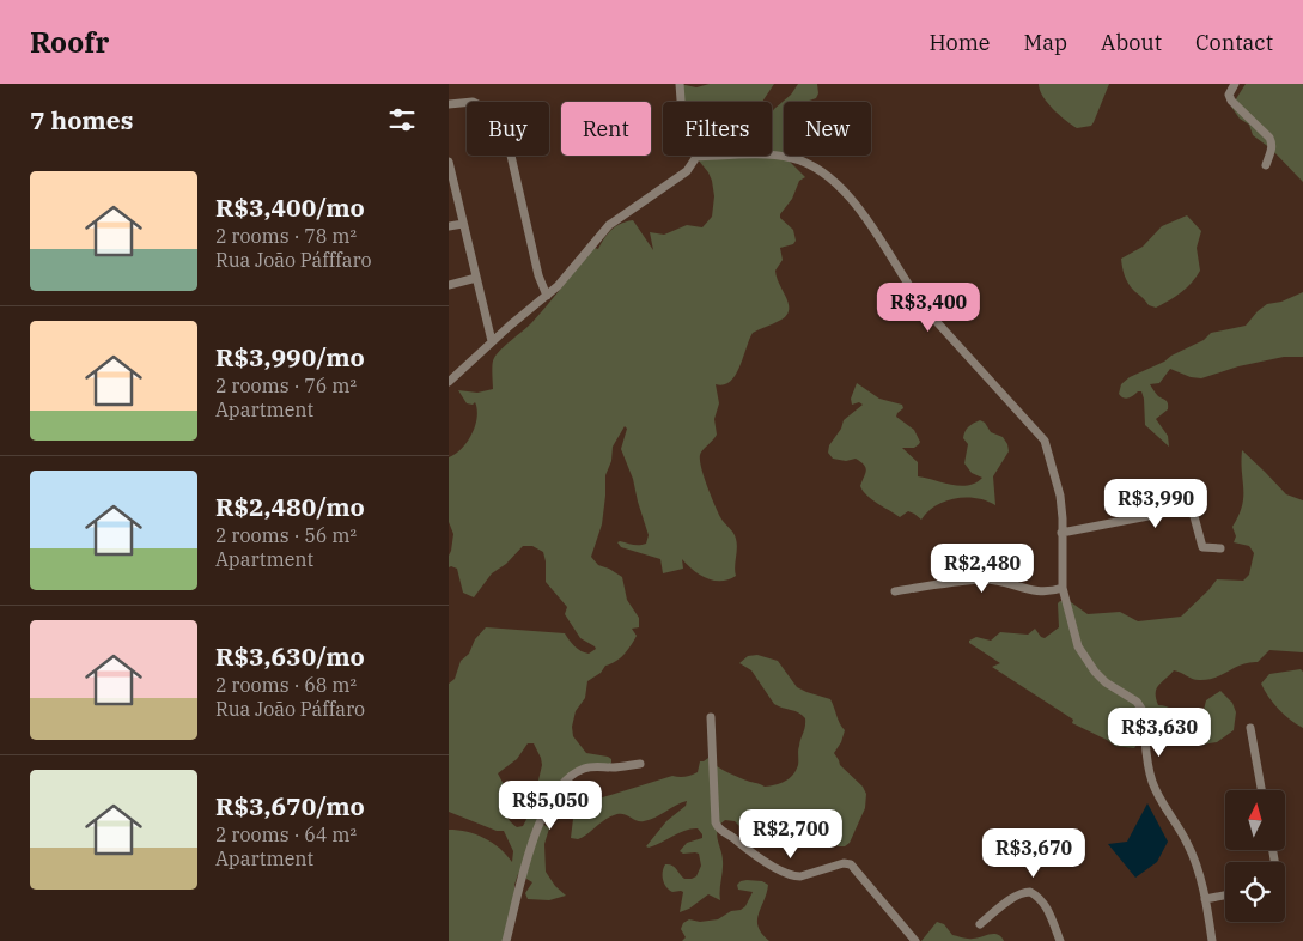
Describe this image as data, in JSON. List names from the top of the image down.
{
  "north": "top",
  "page": {
    "header": "Roofr",
    "nav": [
      "Home",
      "Map",
      "About",
      "Contact"
    ],
    "heading": "7 homes",
    "chip": [
      "Buy",
      "Rent",
      "Filters",
      "New"
    ],
    "list": [
      {
        "name": "R$3,400/mo",
        "note": "2 rooms · 78 m² · Rua João Páfffaro"
      },
      {
        "name": "R$3,990/mo",
        "note": "2 rooms · 76 m² · Apartment"
      },
      {
        "name": "R$2,480/mo",
        "note": "2 rooms · 56 m² · Apartment"
      },
      {
        "name": "R$3,630/mo",
        "note": "2 rooms · 68 m² · Rua João Páffaro"
      },
      {
        "name": "R$3,670/mo",
        "note": "2 rooms · 64 m² · Apartment"
      }
    ],
    "price": [
      "R$3,400",
      "R$3,990",
      "R$2,480",
      "R$3,630",
      "R$5,050",
      "R$2,700",
      "R$3,670"
    ]
  }
}
